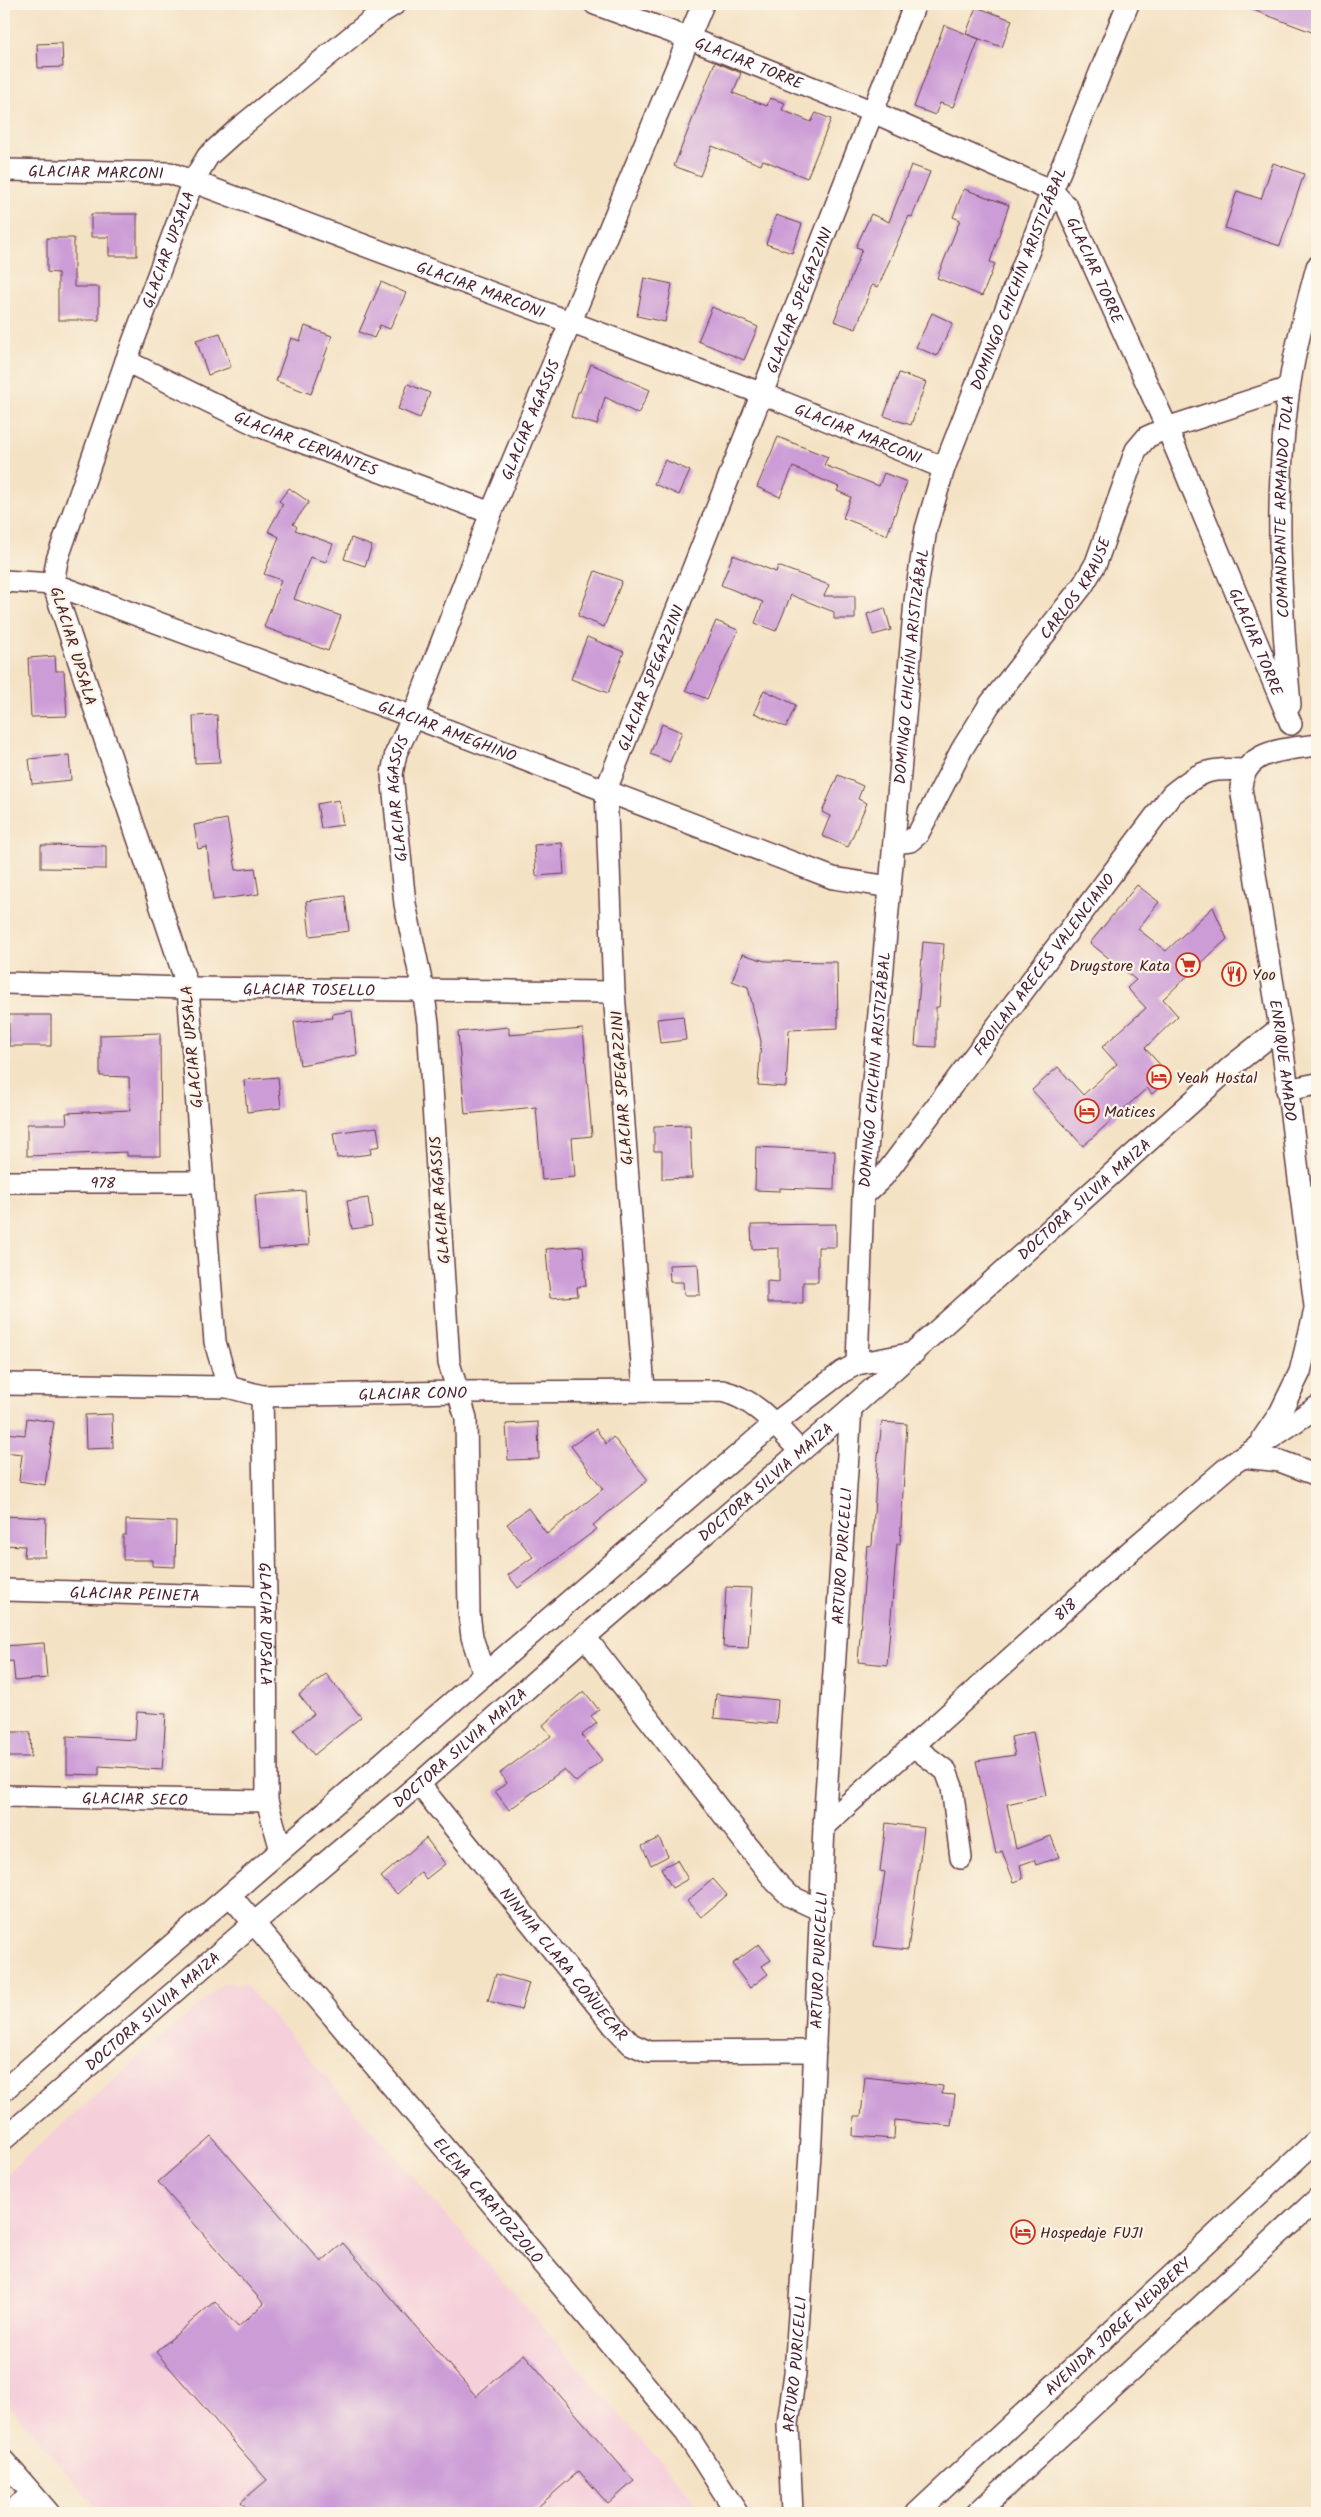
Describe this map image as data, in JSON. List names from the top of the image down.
{
  "streets": {
    "street": [
      "GLACIAR TORRE",
      "GLACIAR MARCONI",
      "GLACIAR UPSALA",
      "DOMINGO CHICHÍN ARISTIZÁBAL",
      "GLACIAR SPEGAZZINI",
      "GLACIAR AGASSIS",
      "GLACIAR CERVANTES",
      "COMANDANTE ARMANDO TOLA",
      "CARLOS KRAUSE",
      "GLACIAR AMEGHINO",
      "FROILAN ARECES VALENCIANO",
      "GLACIAR TOSELLO",
      "ENRIQUE AMADO",
      "978",
      "DOCTORA SILVIA MAIZA",
      "GLACIAR CONO",
      "ARTURO PURICELLI",
      "GLACIAR PEINETA",
      "818",
      "GLACIAR SECO",
      "NINMIA CLARA COÑUECAR",
      "ELENA CARATOZZOLO",
      "AVENIDA JORGE NEWBERY"
    ]
  },
  "crossings": [
    ["GLACIAR TORRE", "DOMINGO CHICHÍN ARISTIZÁBAL"],
    ["GLACIAR TORRE", "GLACIAR SPEGAZZINI"],
    ["GLACIAR TORRE", "GLACIAR AGASSIS"],
    ["GLACIAR TORRE", "COMANDANTE ARMANDO TOLA"],
    ["GLACIAR TORRE", "CARLOS KRAUSE"],
    ["GLACIAR MARCONI", "GLACIAR UPSALA"],
    ["GLACIAR MARCONI", "DOMINGO CHICHÍN ARISTIZÁBAL"],
    ["GLACIAR MARCONI", "GLACIAR SPEGAZZINI"],
    ["GLACIAR MARCONI", "GLACIAR AGASSIS"],
    ["GLACIAR UPSALA", "GLACIAR CERVANTES"],
    ["GLACIAR UPSALA", "GLACIAR AMEGHINO"],
    ["GLACIAR UPSALA", "GLACIAR TOSELLO"],
    ["GLACIAR UPSALA", "978"],
    ["GLACIAR UPSALA", "GLACIAR CONO"],
    ["GLACIAR UPSALA", "GLACIAR PEINETA"],
    ["GLACIAR UPSALA", "GLACIAR SECO"],
    ["DOMINGO CHICHÍN ARISTIZÁBAL", "CARLOS KRAUSE"],
    ["DOMINGO CHICHÍN ARISTIZÁBAL", "GLACIAR AMEGHINO"],
    ["DOMINGO CHICHÍN ARISTIZÁBAL", "FROILAN ARECES VALENCIANO"],
    ["GLACIAR SPEGAZZINI", "GLACIAR AMEGHINO"],
    ["GLACIAR SPEGAZZINI", "GLACIAR TOSELLO"],
    ["GLACIAR SPEGAZZINI", "GLACIAR CONO"],
    ["GLACIAR AGASSIS", "GLACIAR CERVANTES"],
    ["GLACIAR AGASSIS", "GLACIAR AMEGHINO"],
    ["GLACIAR AGASSIS", "GLACIAR TOSELLO"],
    ["GLACIAR AGASSIS", "GLACIAR CONO"],
    ["COMANDANTE ARMANDO TOLA", "CARLOS KRAUSE"],
    ["FROILAN ARECES VALENCIANO", "ENRIQUE AMADO"],
    ["ENRIQUE AMADO", "DOCTORA SILVIA MAIZA"],
    ["DOCTORA SILVIA MAIZA", "GLACIAR CONO"],
    ["DOCTORA SILVIA MAIZA", "ARTURO PURICELLI"],
    ["DOCTORA SILVIA MAIZA", "NINMIA CLARA COÑUECAR"],
    ["DOCTORA SILVIA MAIZA", "ELENA CARATOZZOLO"],
    ["ARTURO PURICELLI", "818"],
    ["ARTURO PURICELLI", "NINMIA CLARA COÑUECAR"]
  ],
  "places": {
    "supermarket": ["Drugstore Kata"],
    "restaurant": ["Yoo"],
    "hotel": ["Yeah Hostal", "Matices", "Hospedaje FUJI"]
  }
}
